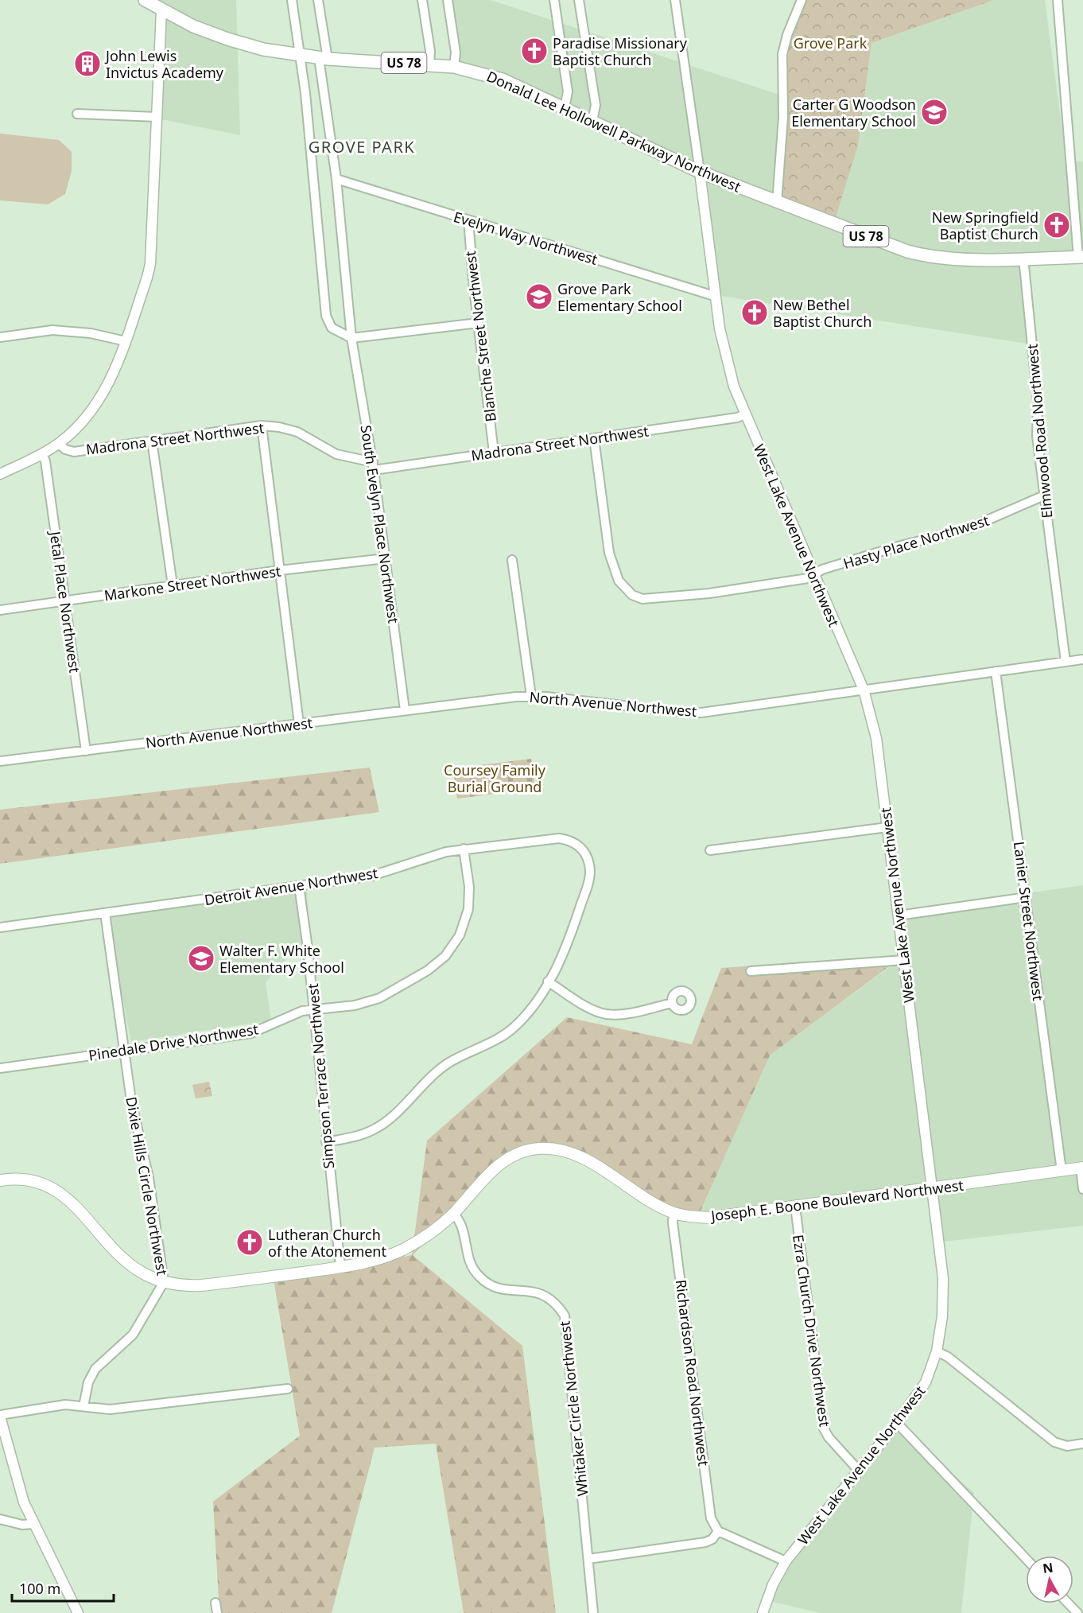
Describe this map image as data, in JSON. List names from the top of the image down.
{
  "streets": {
    "main road": ["US 78", "Donald Lee Hollowell Parkway Northwest", "Joseph E. Boone Boulevard Northwest"],
    "street": [
      "Evelyn Way Northwest",
      "Blanche Street Northwest",
      "Elmwood Road Northwest",
      "Madrona Street Northwest",
      "South Evelyn Place Northwest",
      "West Lake Avenue Northwest",
      "Hasty Place Northwest",
      "Markone Street Northwest",
      "Jetal Place Northwest",
      "North Avenue Northwest",
      "Detroit Avenue Northwest",
      "Lanier Street Northwest",
      "Pinedale Drive Northwest",
      "Simpson Terrace Northwest",
      "Dixie Hills Circle Northwest",
      "Ezra Church Drive Northwest",
      "Richardson Road Northwest",
      "Whitaker Circle Northwest"
    ]
  },
  "crossings": [
    ["Donald Lee Hollowell Parkway Northwest", "Elmwood Road Northwest"],
    ["Donald Lee Hollowell Parkway Northwest", "South Evelyn Place Northwest"],
    ["Donald Lee Hollowell Parkway Northwest", "West Lake Avenue Northwest"],
    ["Evelyn Way Northwest", "Blanche Street Northwest"],
    ["Evelyn Way Northwest", "South Evelyn Place Northwest"],
    ["Evelyn Way Northwest", "West Lake Avenue Northwest"],
    ["Blanche Street Northwest", "Madrona Street Northwest"],
    ["Elmwood Road Northwest", "Hasty Place Northwest"],
    ["Elmwood Road Northwest", "North Avenue Northwest"],
    ["Madrona Street Northwest", "South Evelyn Place Northwest"],
    ["Madrona Street Northwest", "West Lake Avenue Northwest"],
    ["Madrona Street Northwest", "Hasty Place Northwest"],
    ["South Evelyn Place Northwest", "Markone Street Northwest"],
    ["South Evelyn Place Northwest", "North Avenue Northwest"],
    ["West Lake Avenue Northwest", "Hasty Place Northwest"],
    ["West Lake Avenue Northwest", "North Avenue Northwest"],
    ["West Lake Avenue Northwest", "Joseph E. Boone Boulevard Northwest"],
    ["West Lake Avenue Northwest", "Ezra Church Drive Northwest"],
    ["Markone Street Northwest", "Jetal Place Northwest"],
    ["Jetal Place Northwest", "North Avenue Northwest"],
    ["North Avenue Northwest", "Lanier Street Northwest"],
    ["Detroit Avenue Northwest", "Pinedale Drive Northwest"],
    ["Detroit Avenue Northwest", "Simpson Terrace Northwest"],
    ["Detroit Avenue Northwest", "Dixie Hills Circle Northwest"],
    ["Lanier Street Northwest", "Joseph E. Boone Boulevard Northwest"],
    ["Pinedale Drive Northwest", "Simpson Terrace Northwest"],
    ["Pinedale Drive Northwest", "Dixie Hills Circle Northwest"],
    ["Simpson Terrace Northwest", "Joseph E. Boone Boulevard Northwest"],
    ["Dixie Hills Circle Northwest", "Joseph E. Boone Boulevard Northwest"],
    ["Joseph E. Boone Boulevard Northwest", "Ezra Church Drive Northwest"],
    ["Joseph E. Boone Boulevard Northwest", "Richardson Road Northwest"],
    ["Joseph E. Boone Boulevard Northwest", "Whitaker Circle Northwest"]
  ],
  "districts": ["GROVE PARK"],
  "parks": ["Grove Park", "Coursey Family Burial Ground"],
  "places": {
    "church": [
      "Paradise Missionary Baptist Church",
      "New Springfield Baptist Church",
      "New Bethel Baptist Church",
      "Lutheran Church of the Atonement"
    ],
    "building": ["John Lewis Invictus Academy"],
    "school or university": ["Carter G Woodson Elementary School", "Grove Park Elementary School", "Walter F. White Elementary School"]
  },
  "scale_bar": "100 m",
  "north": "top"
}
